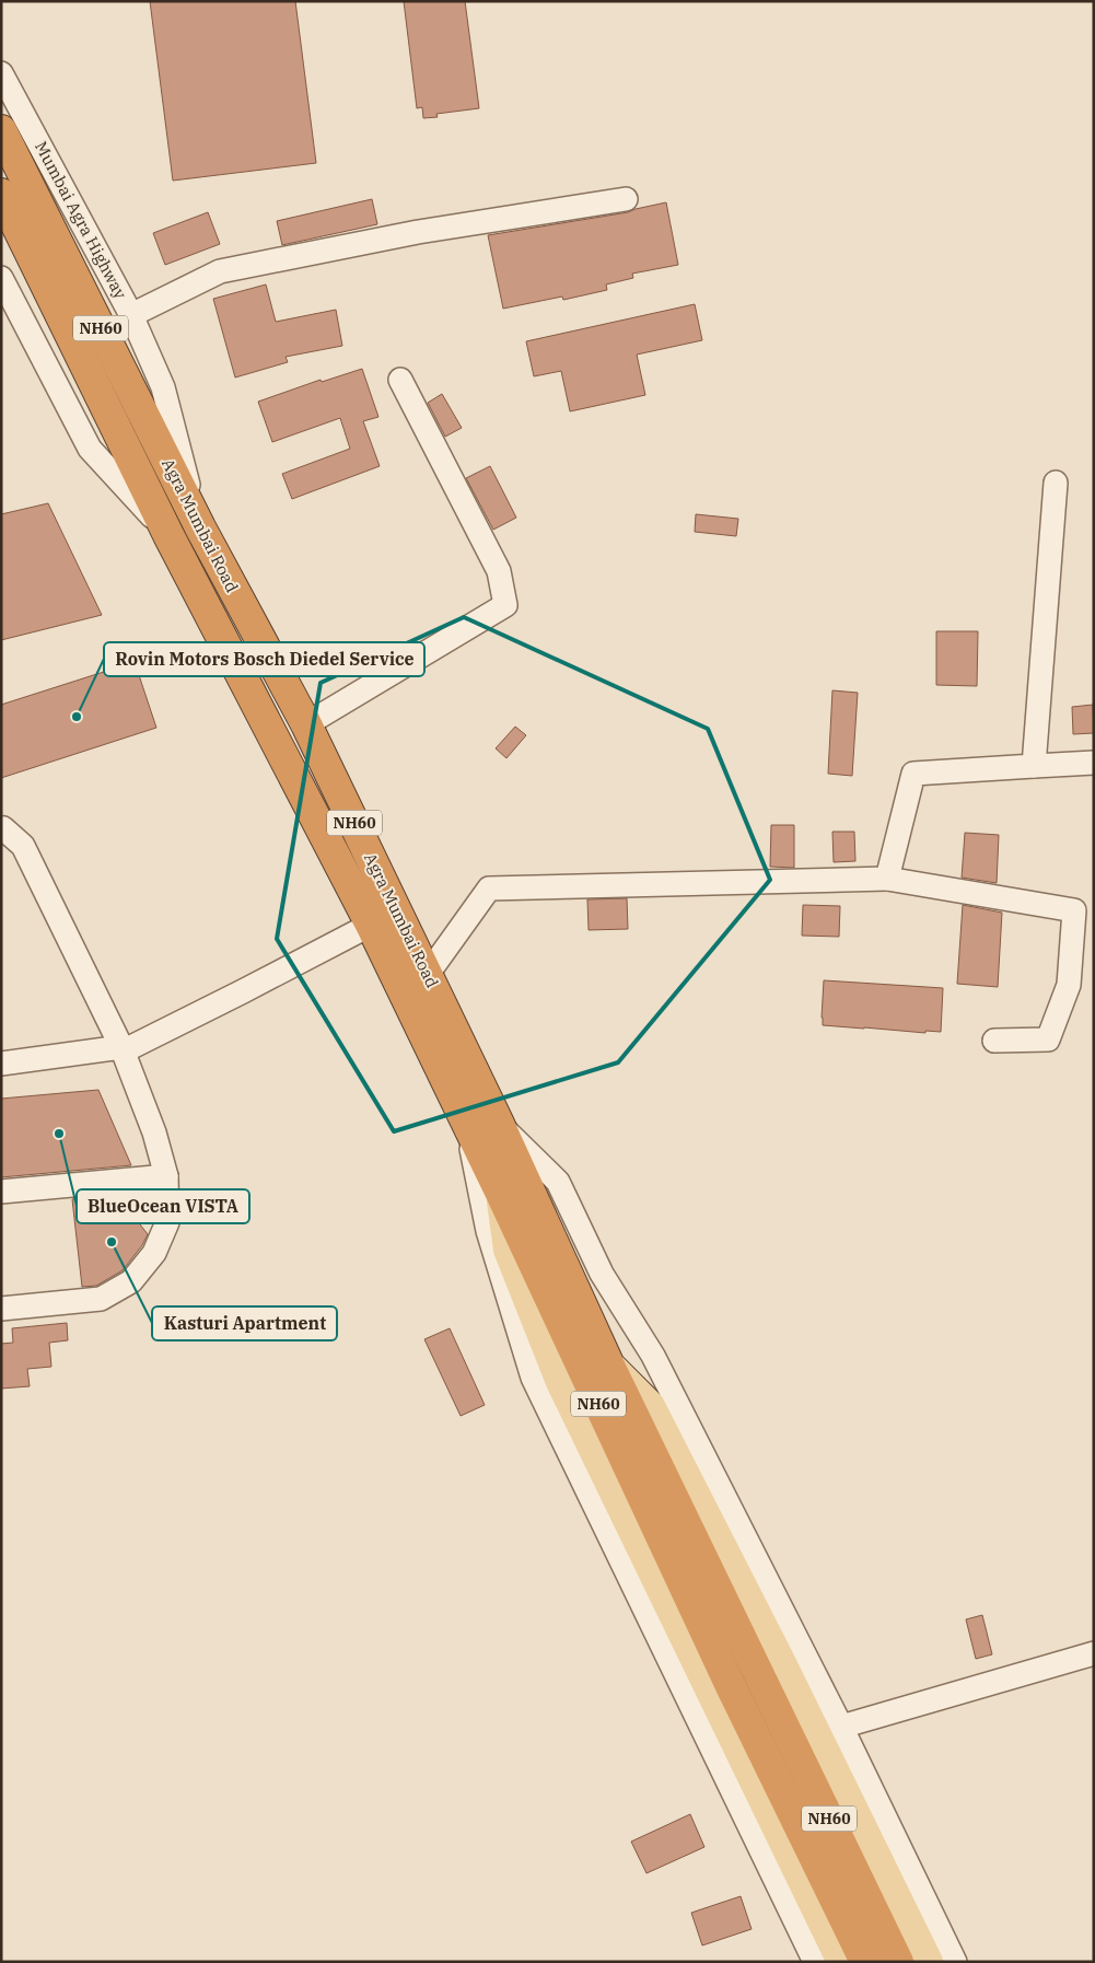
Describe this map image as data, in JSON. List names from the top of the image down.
{
  "streets": {
    "highway": ["NH60", "Agra Mumbai Road"],
    "street": ["Mumbai Agra Highway"]
  },
  "crossings": [
    ["Mumbai Agra Highway", "Agra Mumbai Road"],
    ["NH60", "Agra Mumbai Road"]
  ],
  "places": ["Rovin Motors Bosch Diedel Service", "BlueOcean VISTA", "Kasturi Apartment"]
}
